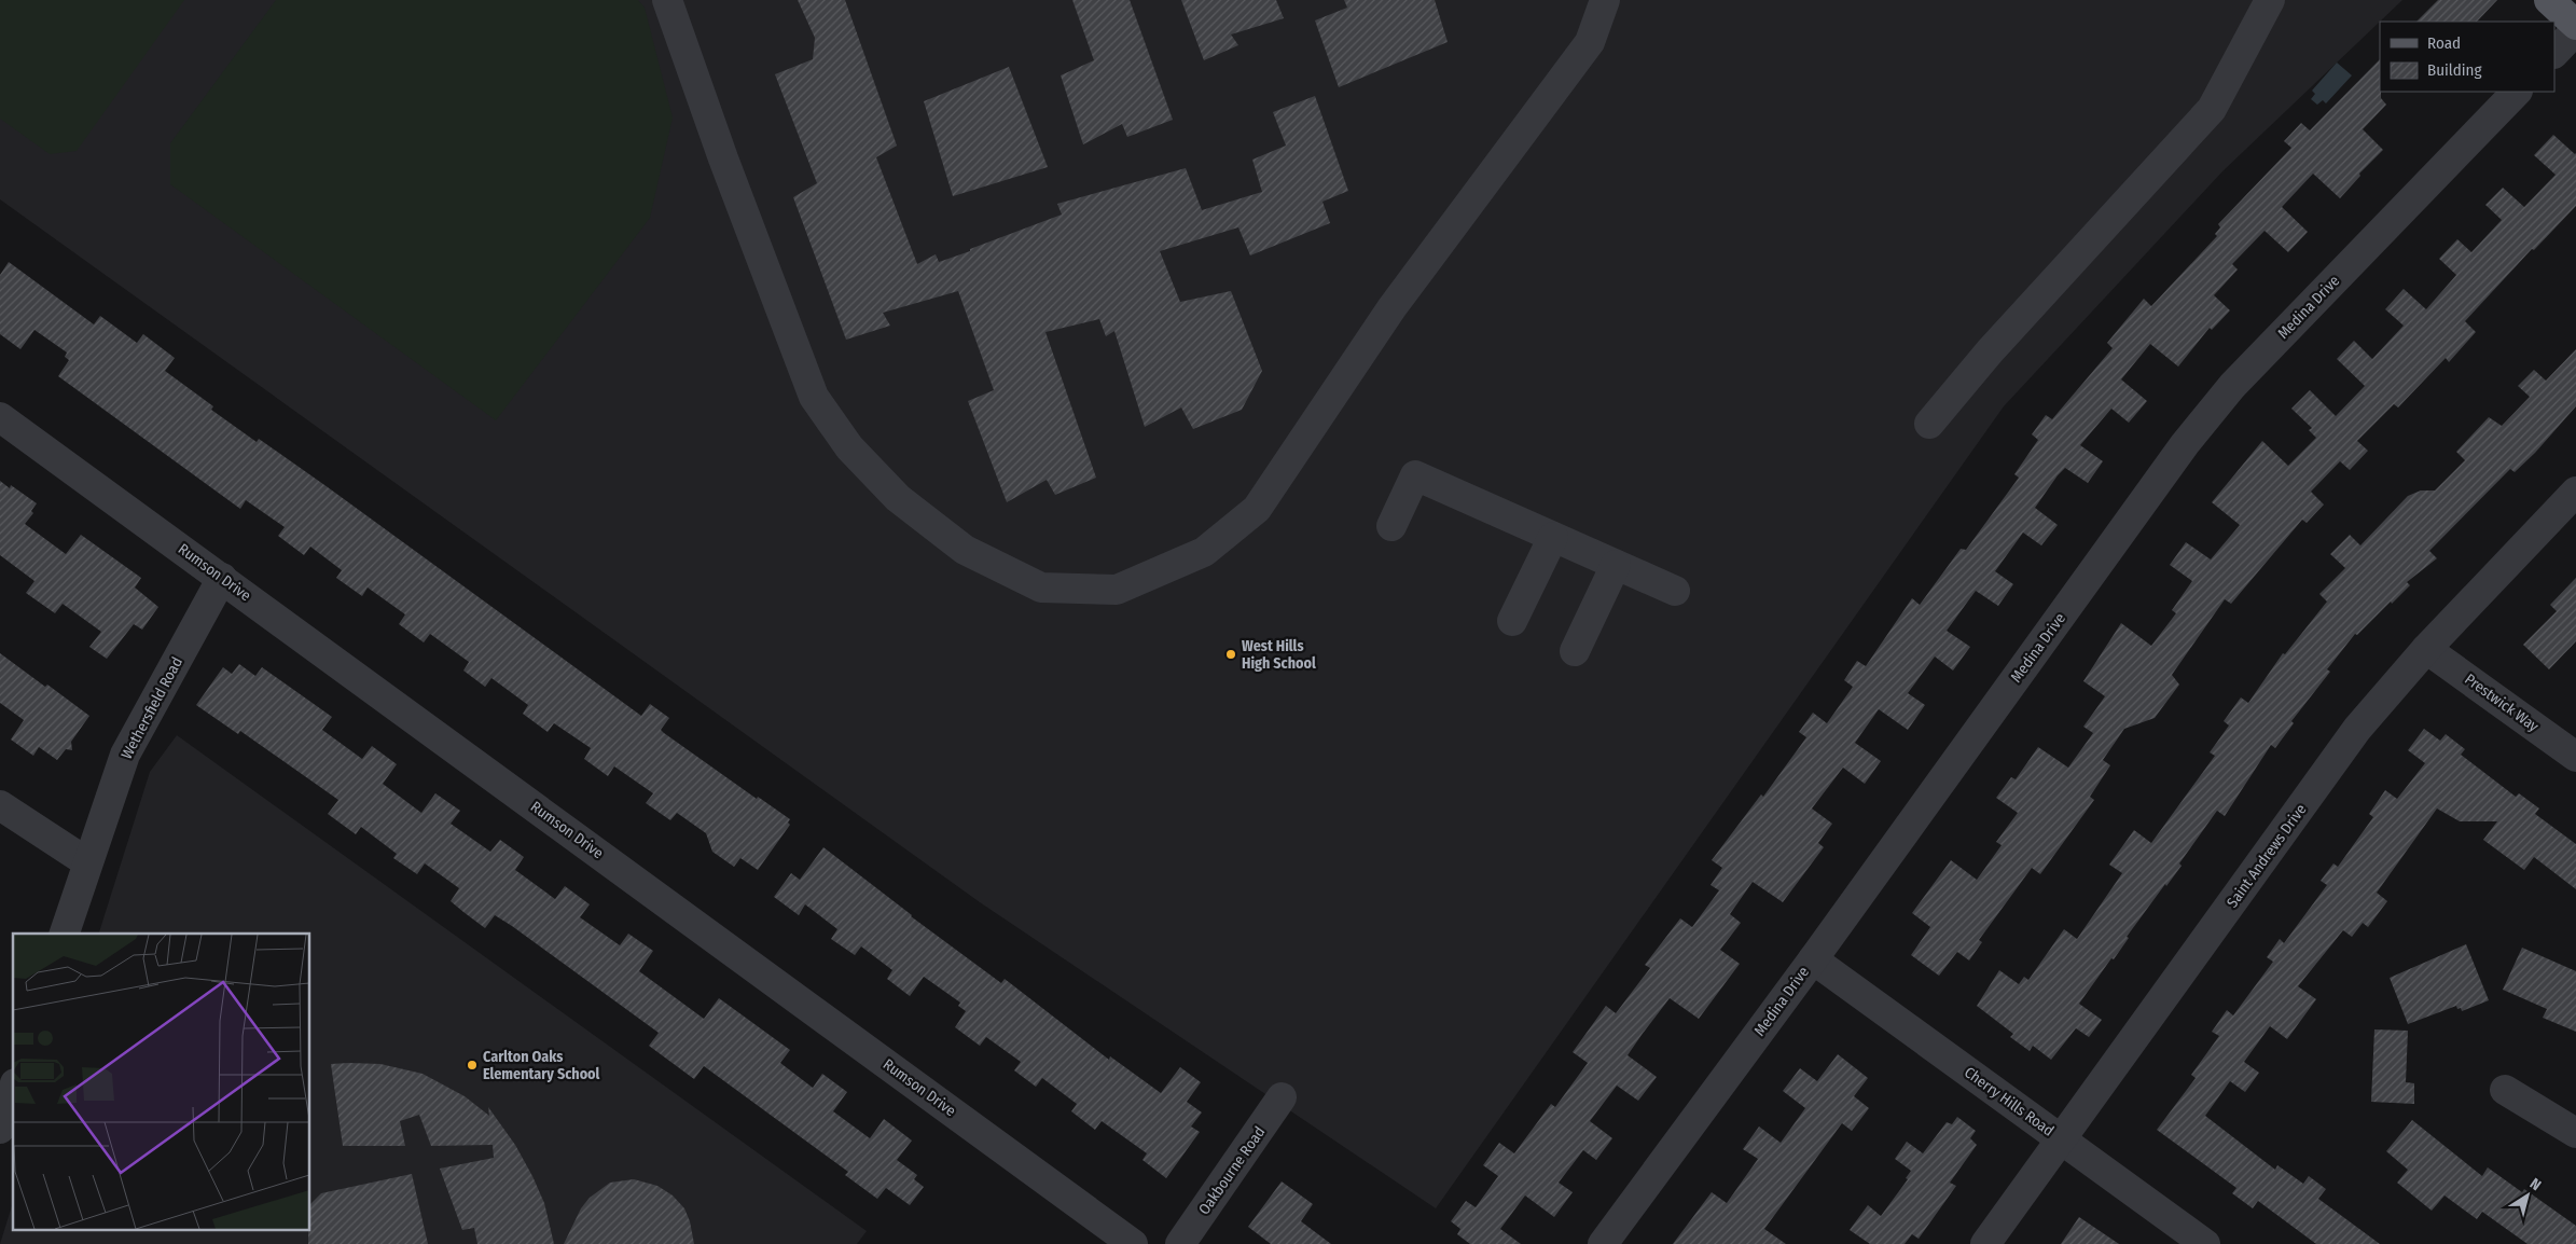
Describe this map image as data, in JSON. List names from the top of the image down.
{
  "streets": {
    "street": [
      "Medina Drive",
      "Rumson Drive",
      "Prestwick Way",
      "Wethersfield Road",
      "Saint Andrews Drive",
      "Cherry Hills Road",
      "Oakbourne Road"
    ]
  },
  "crossings": [
    ["Medina Drive", "Cherry Hills Road"],
    ["Rumson Drive", "Wethersfield Road"],
    ["Prestwick Way", "Saint Andrews Drive"],
    ["Saint Andrews Drive", "Cherry Hills Road"]
  ],
  "places": ["West Hills High School", "Carlton Oaks Elementary School"],
  "legend": ["Road", "Building"],
  "north": "top right"
}
